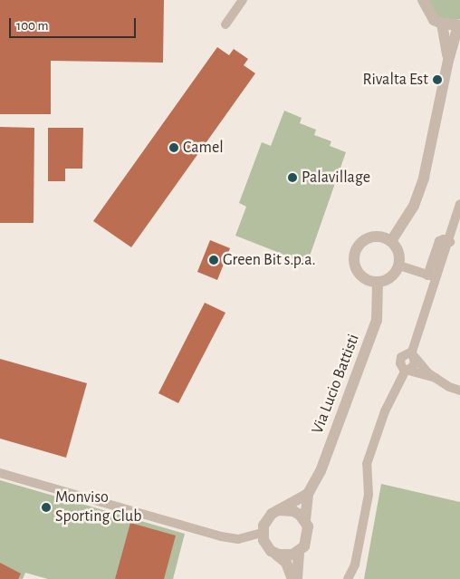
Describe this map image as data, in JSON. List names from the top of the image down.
{
  "streets": {
    "street": ["Via Lucio Battisti"]
  },
  "places": [
    "Rivalta Est",
    "Camel",
    "Palavillage",
    "Green Bit s.p.a.",
    "Monviso Sporting Club"
  ],
  "scale_bar": "100 m"
}
